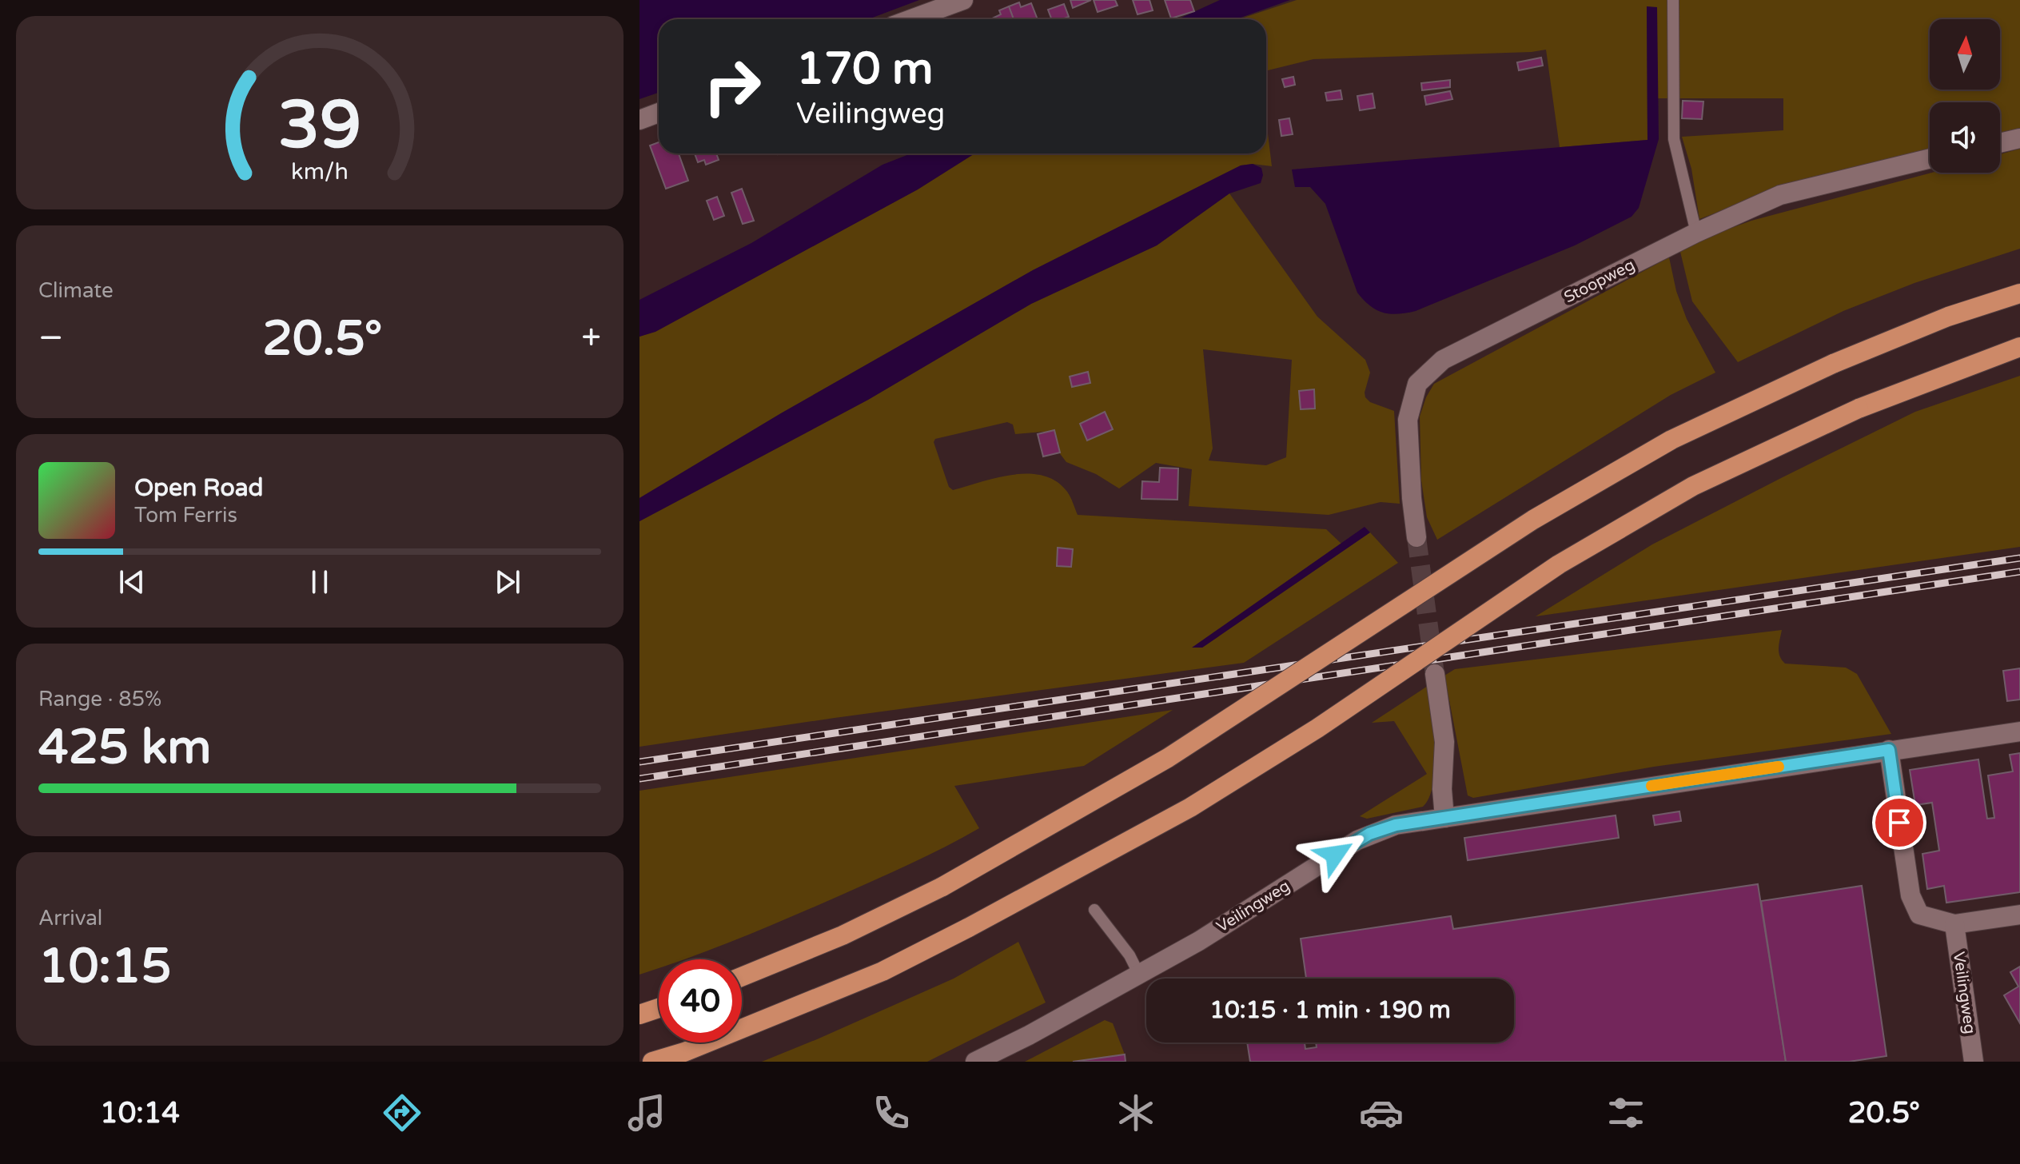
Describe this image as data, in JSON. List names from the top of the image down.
{
  "streets": {
    "street": ["Stoopweg", "Veilingweg"]
  },
  "north": "top",
  "page": {
    "turn": ["170 m", "Veilingweg"],
    "tile": [
      "Climate",
      ["Range · 85%", "425 km"],
      ["Arrival", "10:15"]
    ],
    "heat": ["−", "20.5°", "+"],
    "song": ["Open Road", "Tom Ferris"],
    "limit": "40",
    "trip": "10:15 · 1 min · 190 m",
    "tabs": ["10:14", "20.5°"],
    "gauge": ["39", "km/h"]
  }
}
